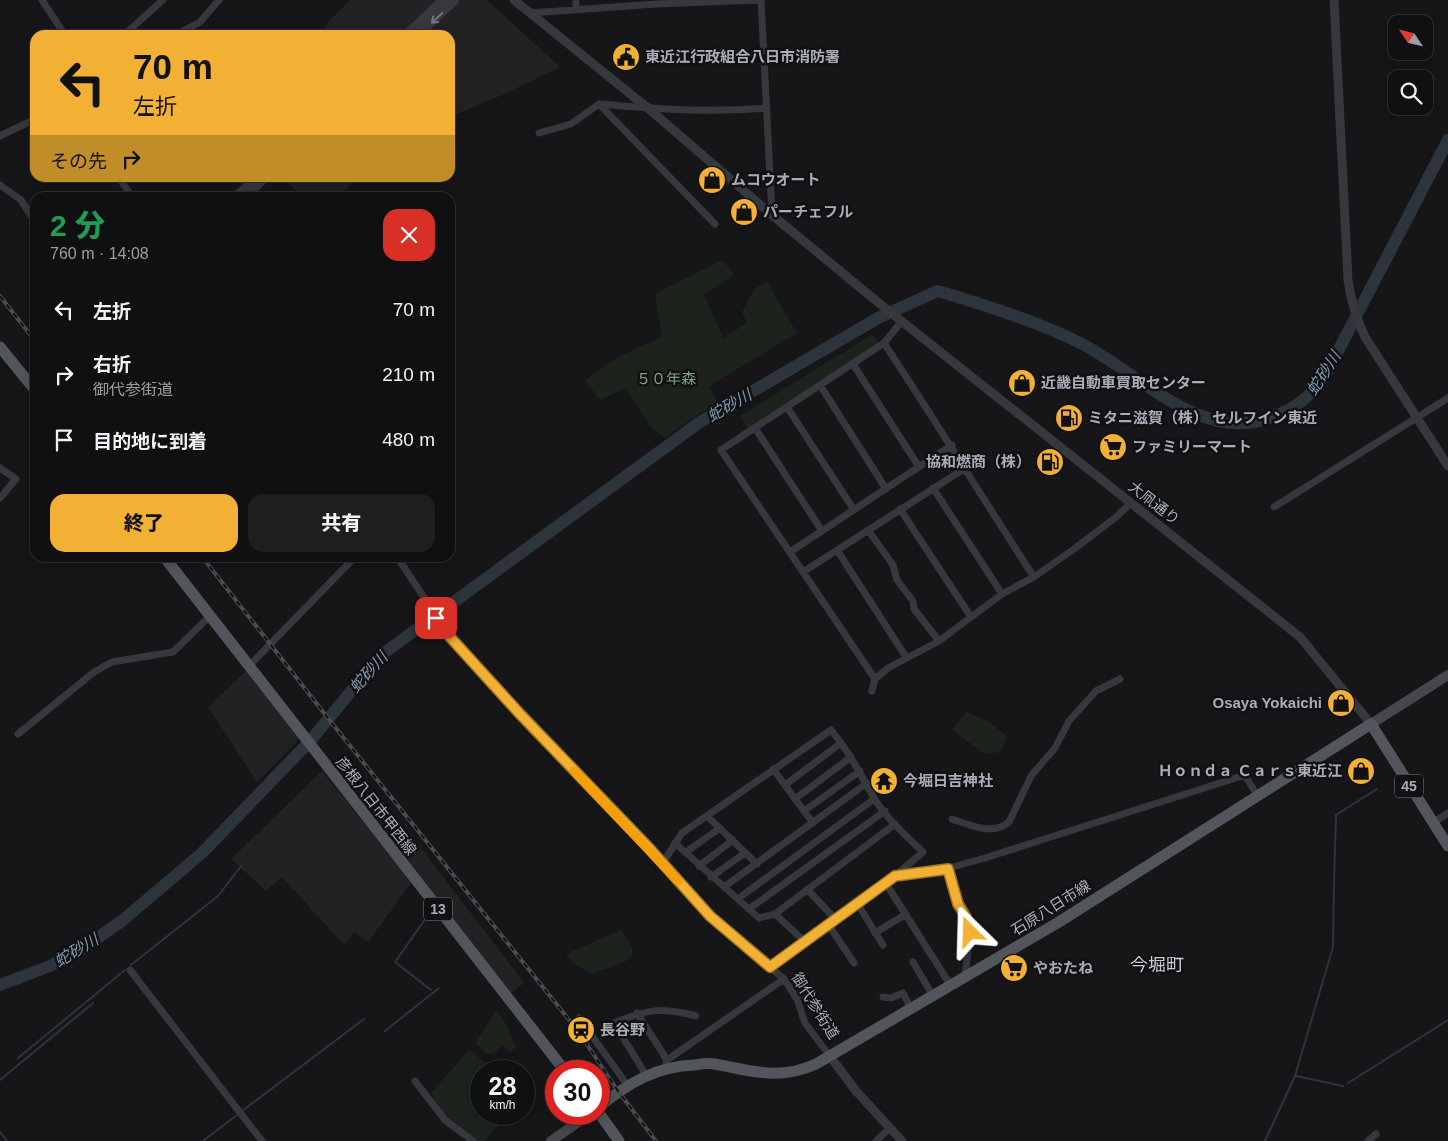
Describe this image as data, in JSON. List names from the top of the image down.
{
  "streets": {
    "main road": [
      "45",
      "彦根八日市甲西線",
      "石原八日市線",
      "13"
    ],
    "street": ["大凧通り", "御代参街道"]
  },
  "crossings": [
    ["大凧通り", "45"],
    ["大凧通り", "石原八日市線"],
    ["45", "石原八日市線"],
    ["石原八日市線", "御代参街道"]
  ],
  "districts": ["今堀町"],
  "water": ["蛇砂川"],
  "parks": ["５０年森"],
  "places": {
    "public building": ["東近江行政組合八日市消防署"],
    "shop": [
      "ムコウオート",
      "パーチェフル",
      "近畿自動車買取センター",
      "Osaya Yokaichi",
      "Ｈｏｎｄａ Ｃａｒｓ東近江"
    ],
    "fuel station": ["ミタニ滋賀（株） セルフイン東近", "協和燃商（株）"],
    "supermarket": ["ファミリーマート", "やおたね"],
    "temple": ["今堀日吉神社"],
    "station": ["長谷野"]
  },
  "north": "top left",
  "page": {
    "turn": ["70 m", "左折"],
    "then": "その先",
    "heading": ["2 分", "760 m · 14:08"],
    "list": [
      {
        "name": "左折",
        "value": "70 m"
      },
      {
        "name": "右折",
        "note": "御代参街道",
        "value": "210 m"
      },
      {
        "name": "目的地に到着",
        "value": "480 m"
      }
    ],
    "buttons": ["終了", "共有"],
    "speed": "28 km/h",
    "limit": "30"
  }
}
